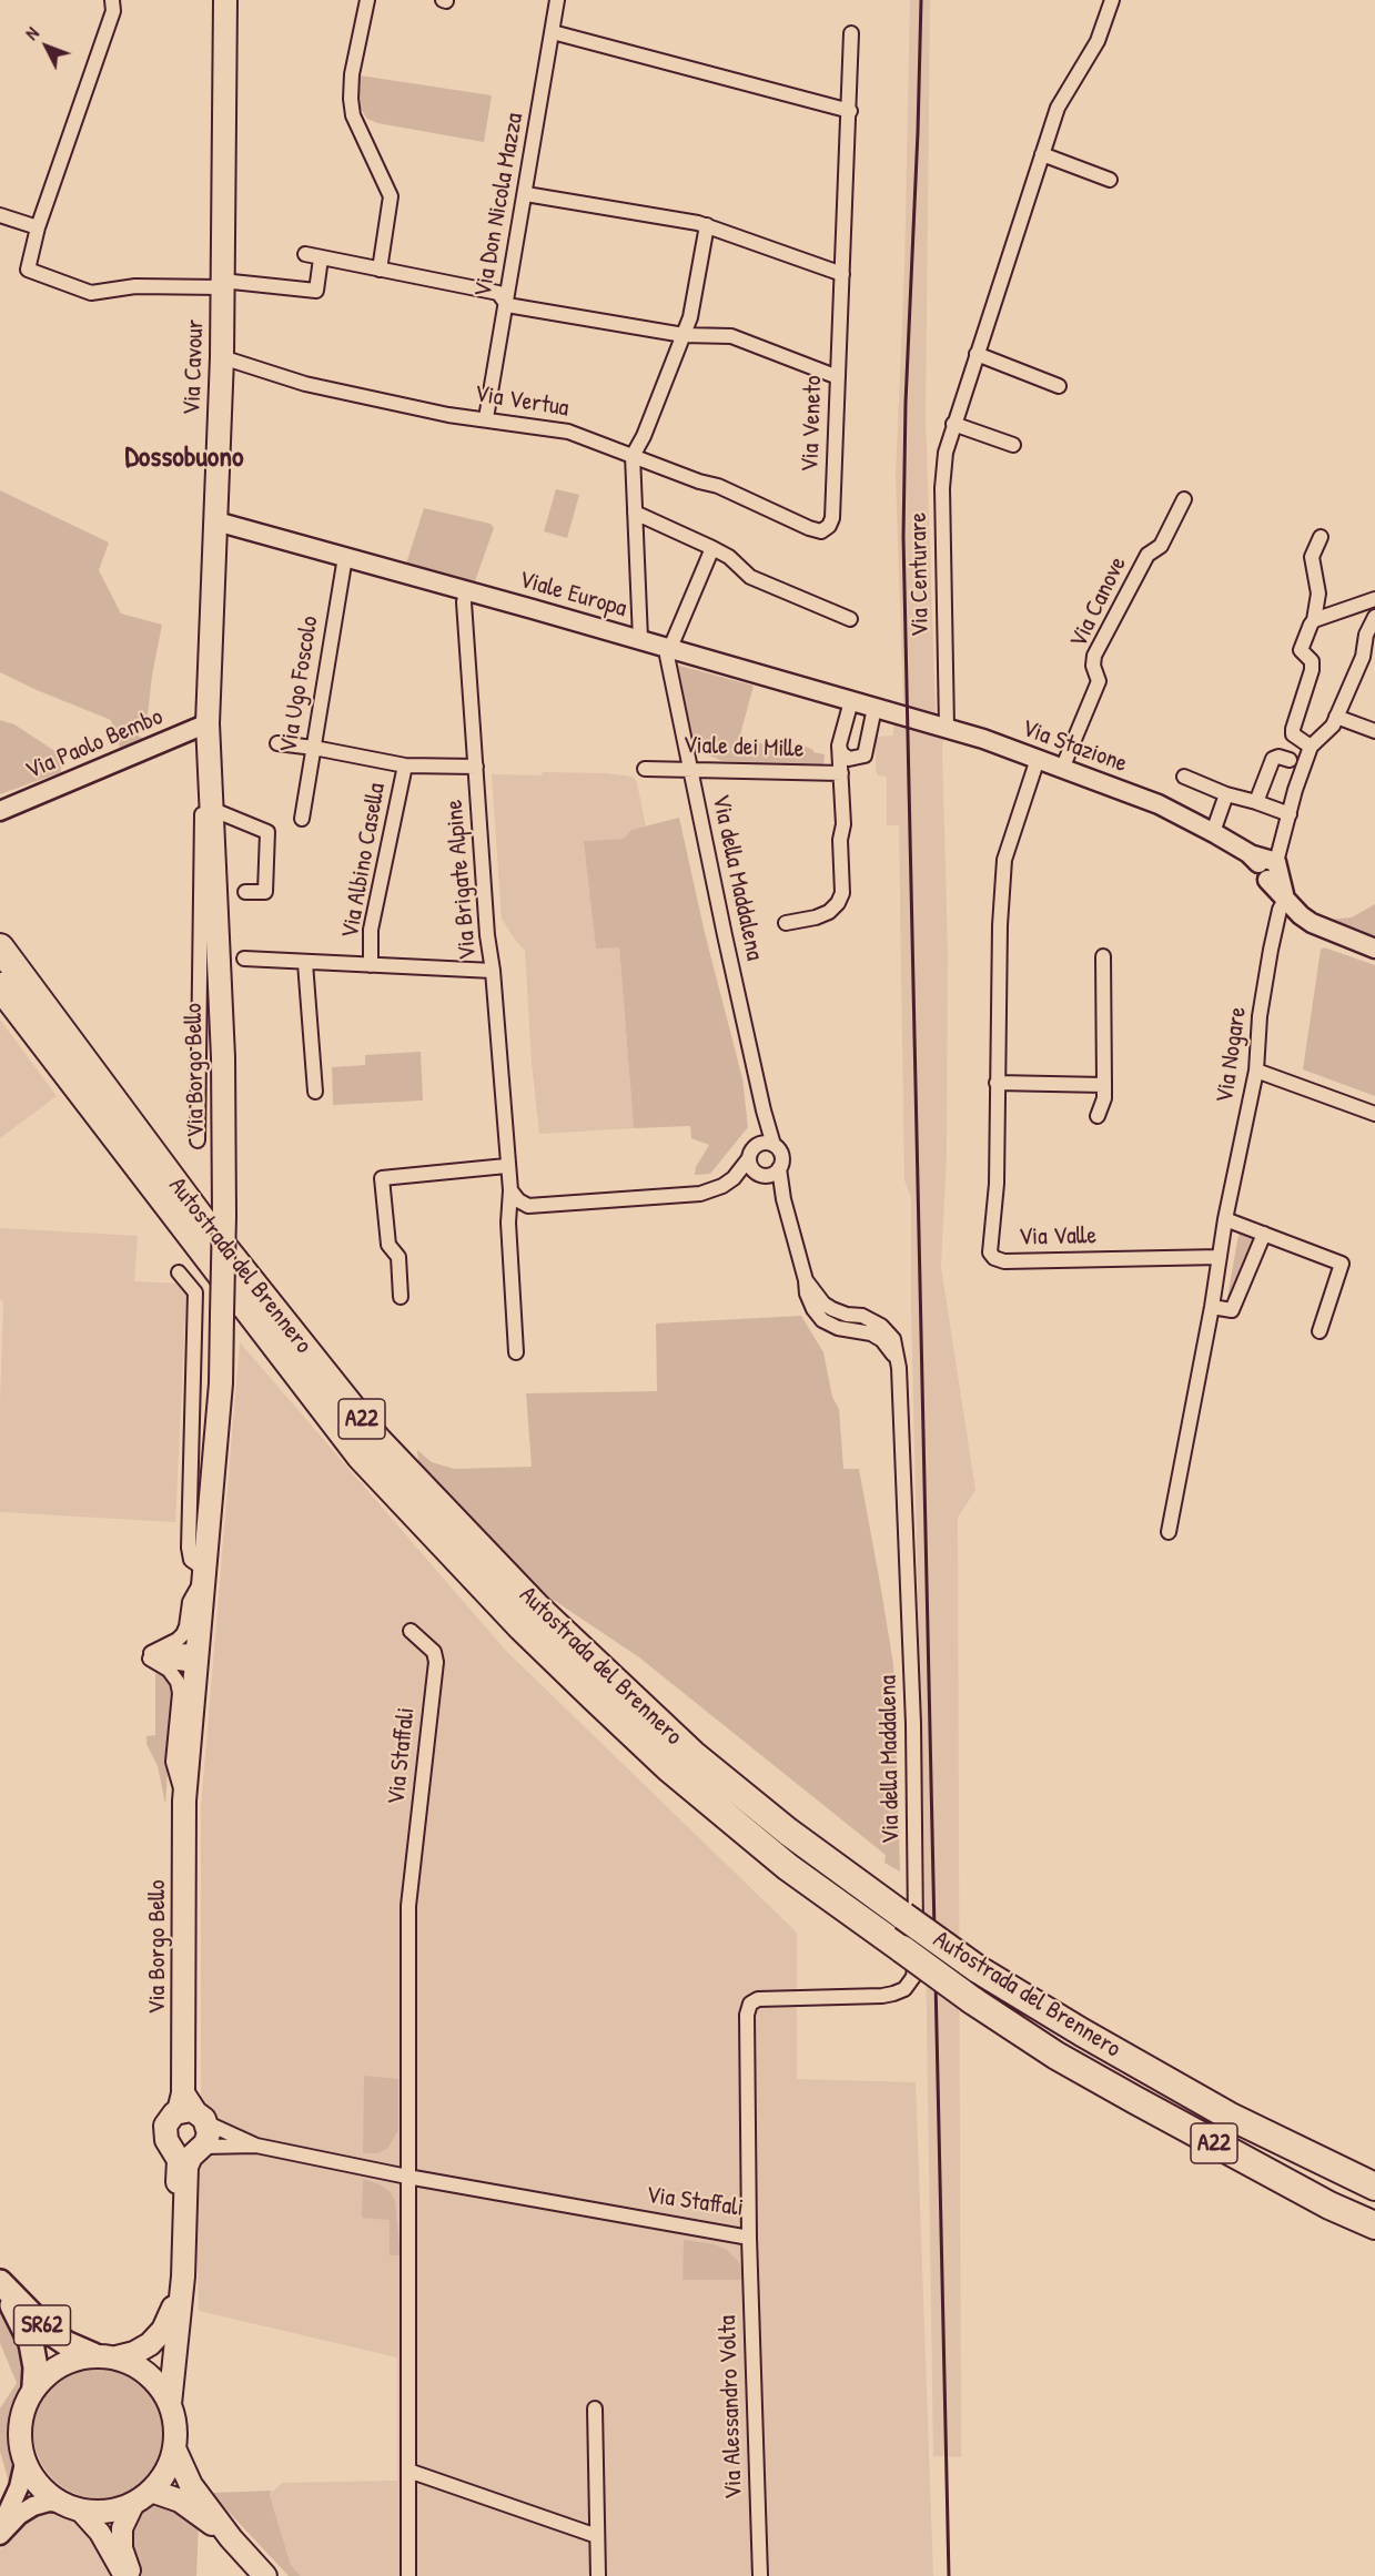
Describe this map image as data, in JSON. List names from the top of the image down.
{
  "streets": {
    "highway": ["Autostrada del Brennero", "A22", "SR62"],
    "main road": ["Via Cavour", "Via Borgo Bello"],
    "street": [
      "Via Don Nicola Mazza",
      "Via Vertua",
      "Via Veneto",
      "Via Centurare",
      "Viale Europa",
      "Via Canove",
      "Via Ugo Foscolo",
      "Via Paolo Bembo",
      "Via Stazione",
      "Viale dei Mille",
      "Via Albino Casella",
      "Via della Maddalena",
      "Via Brigate Alpine",
      "Via Nogare",
      "Via Valle",
      "Via Staffali",
      "Via Alessandro Volta"
    ]
  },
  "crossings": [
    ["Via Don Nicola Mazza", "Via Vertua"],
    ["Via Cavour", "Via Vertua"],
    ["Via Cavour", "Viale Europa"],
    ["Via Cavour", "Via Paolo Bembo"],
    ["Via Cavour", "Via Borgo Bello"],
    ["Via Vertua", "Via Veneto"],
    ["Via Centurare", "Via Stazione"],
    ["Viale Europa", "Via Ugo Foscolo"],
    ["Viale Europa", "Via Stazione"],
    ["Viale Europa", "Viale dei Mille"],
    ["Viale Europa", "Via della Maddalena"],
    ["Viale Europa", "Via Brigate Alpine"],
    ["Via Canove", "Via Stazione"],
    ["Via Paolo Bembo", "Via Borgo Bello"],
    ["Via Stazione", "Via Nogare"],
    ["Via Stazione", "Via Valle"],
    ["Viale dei Mille", "Via della Maddalena"],
    ["Via della Maddalena", "Via Staffali"],
    ["Via Nogare", "Via Valle"],
    ["Via Borgo Bello", "Via Staffali"],
    ["Via Borgo Bello", "SR62"],
    ["Via Staffali", "Via Alessandro Volta"]
  ],
  "districts": ["Dossobuono"],
  "north": "top left"
}
